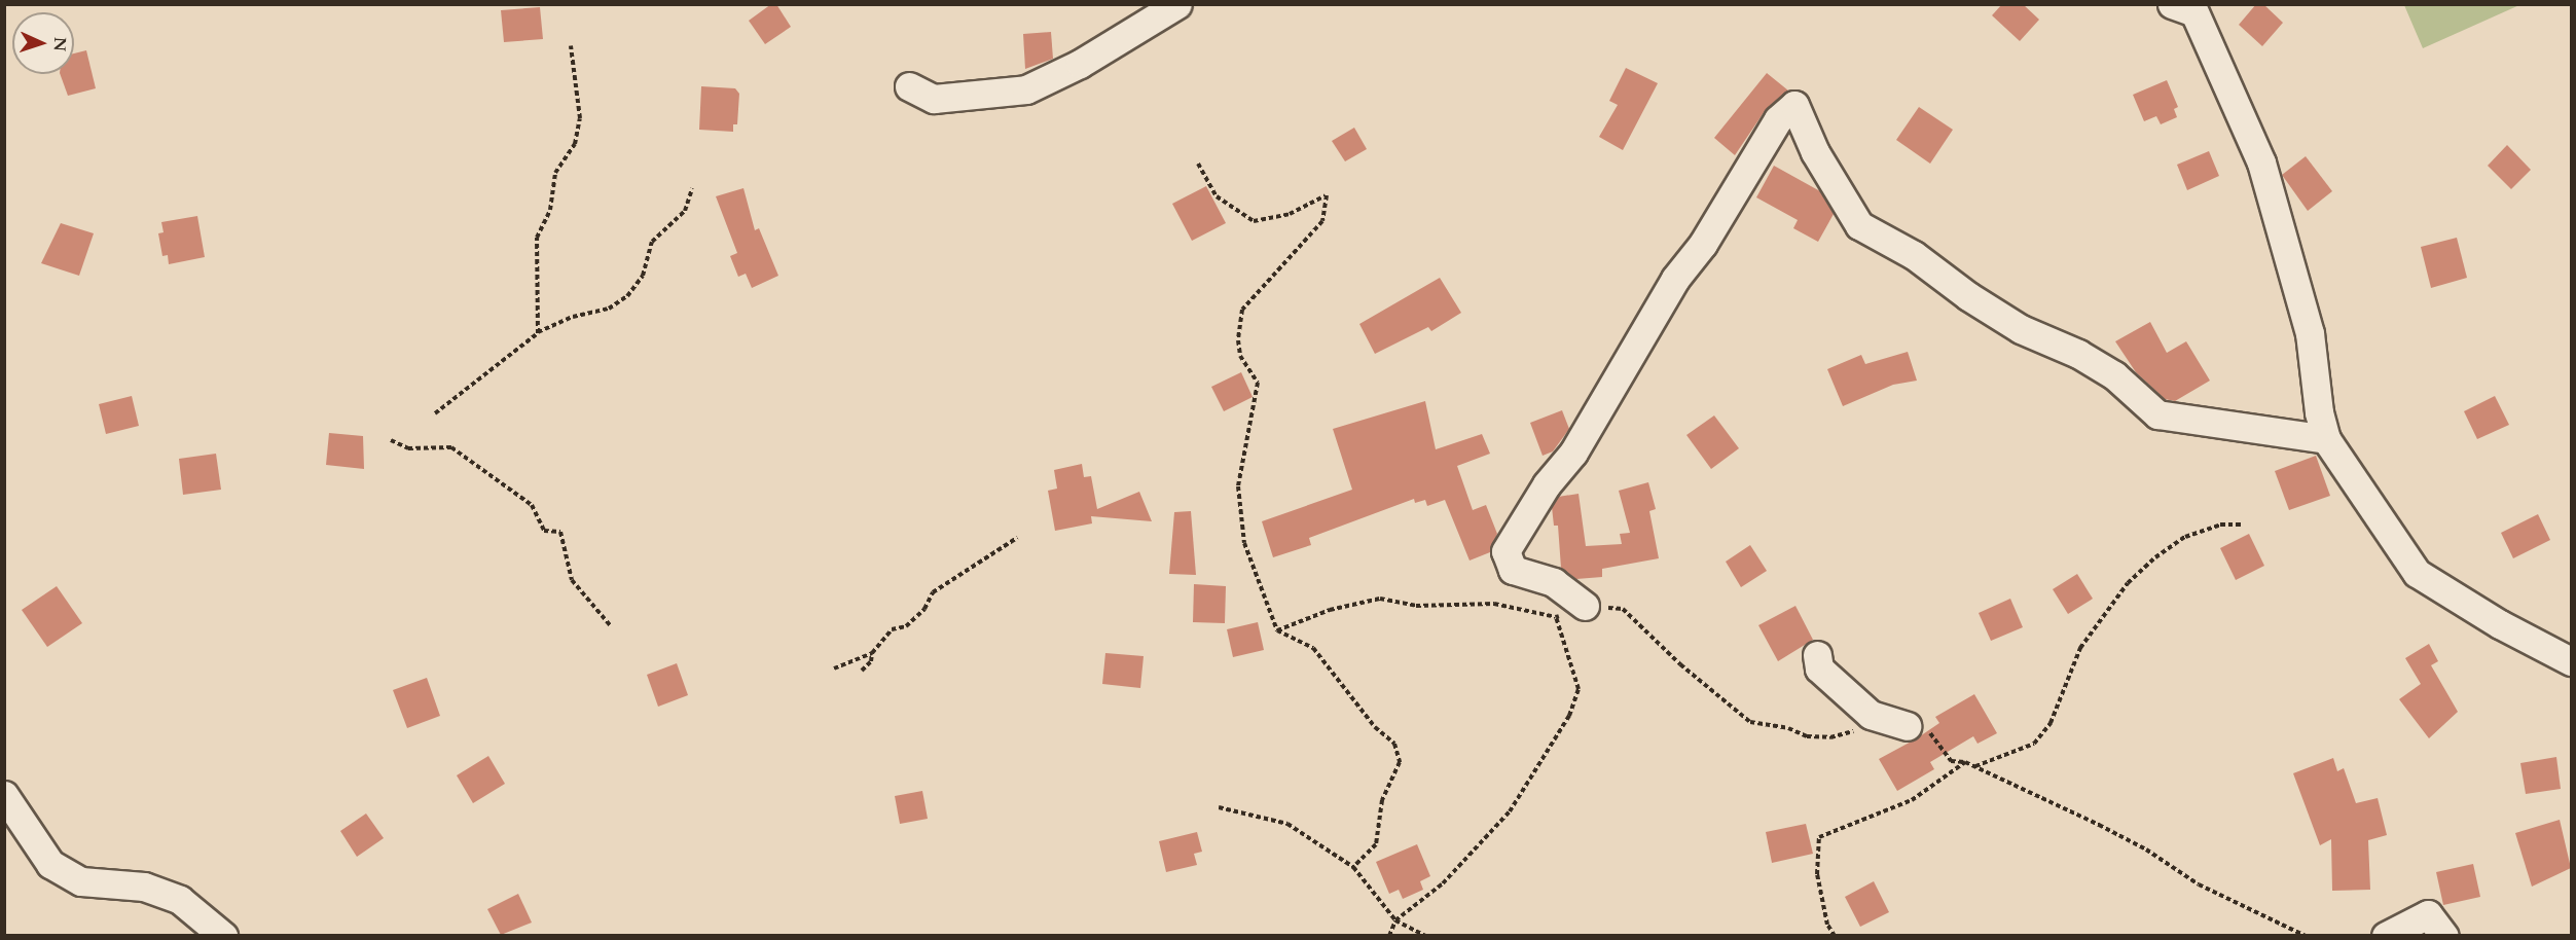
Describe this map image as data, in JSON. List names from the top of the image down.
{
  "north": "right"
}
